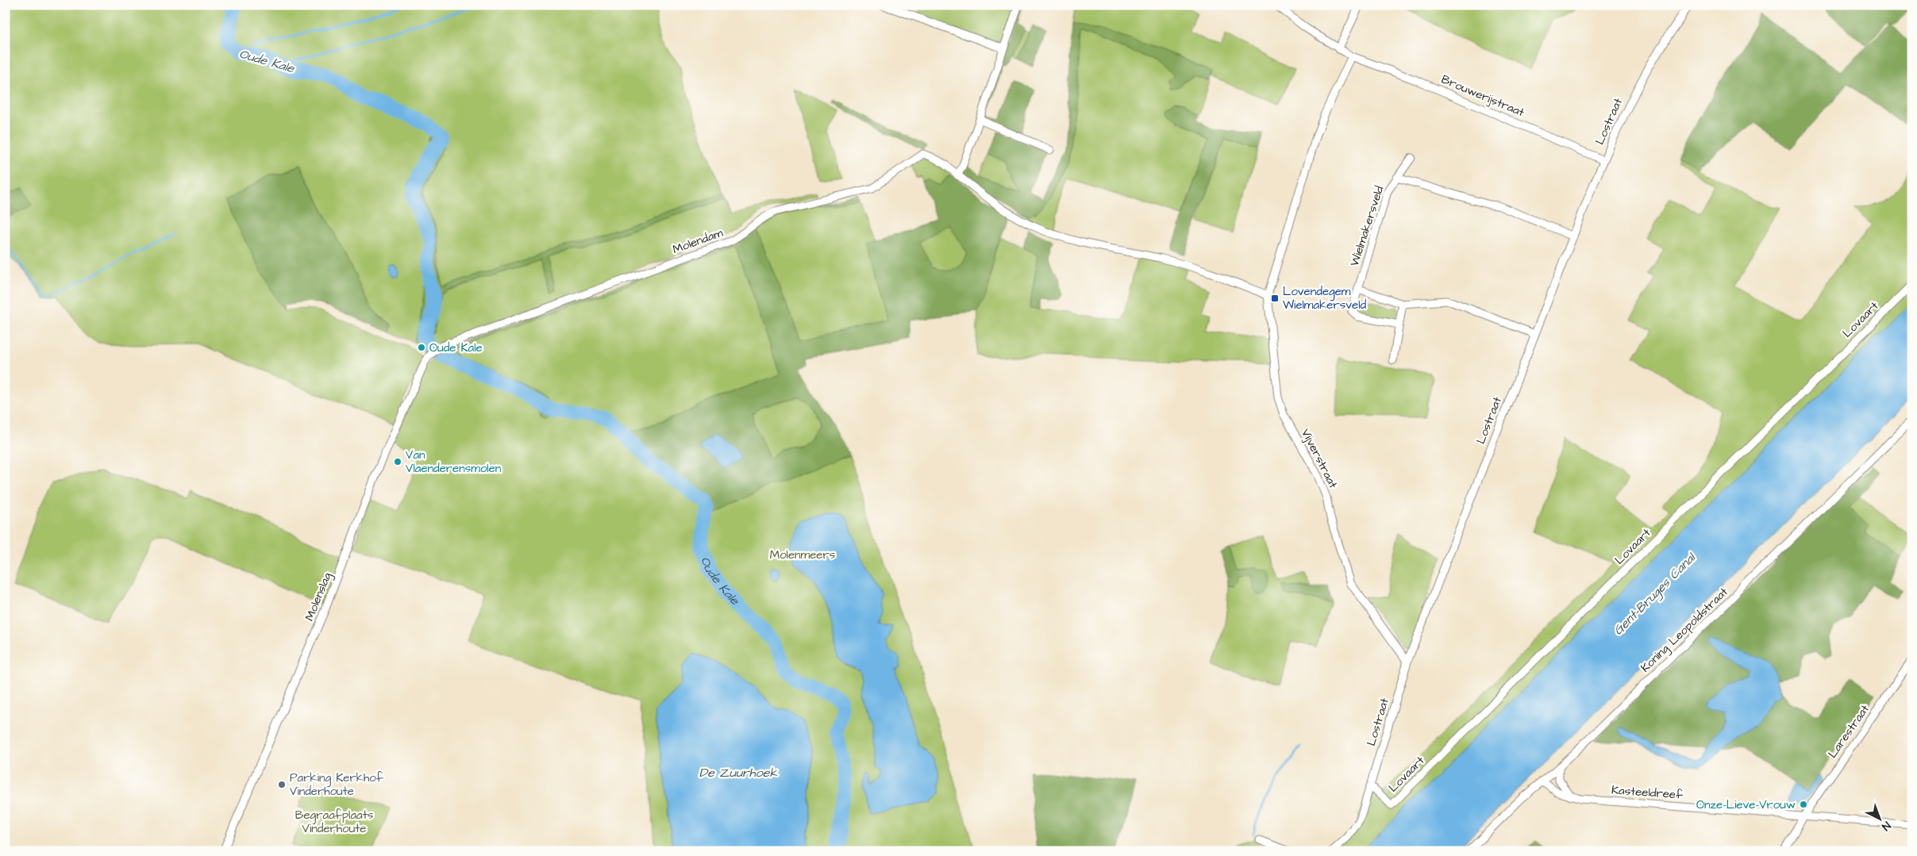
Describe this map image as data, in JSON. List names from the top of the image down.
{
  "streets": {
    "street": [
      "Brouwerijstraat",
      "Lostraat",
      "Wielmakersveld",
      "Molendam",
      "Lovaart",
      "Vijverstraat",
      "Molenslag",
      "Koning Leopoldstraat",
      "Larestraat",
      "Kasteeldreef"
    ]
  },
  "crossings": [
    ["Brouwerijstraat", "Lostraat"],
    ["Lostraat", "Lovaart"],
    ["Lostraat", "Vijverstraat"],
    ["Molendam", "Molenslag"],
    ["Koning Leopoldstraat", "Kasteeldreef"],
    ["Larestraat", "Kasteeldreef"]
  ],
  "water": ["Oude Kale", "Gent-Bruges Canal", "De Zuurhoek"],
  "parks": ["Molenmeers", "Begraafplaats Vinderhoute"],
  "places": {
    "transit": ["Lovendegem Wielmakersveld"],
    "other": [
      "Oude Kale",
      "Van Vlaenderensmolen",
      "Parking Kerkhof Vinderhoute",
      "Onze-Lieve-Vrouw"
    ]
  },
  "north": "bottom right"
}
